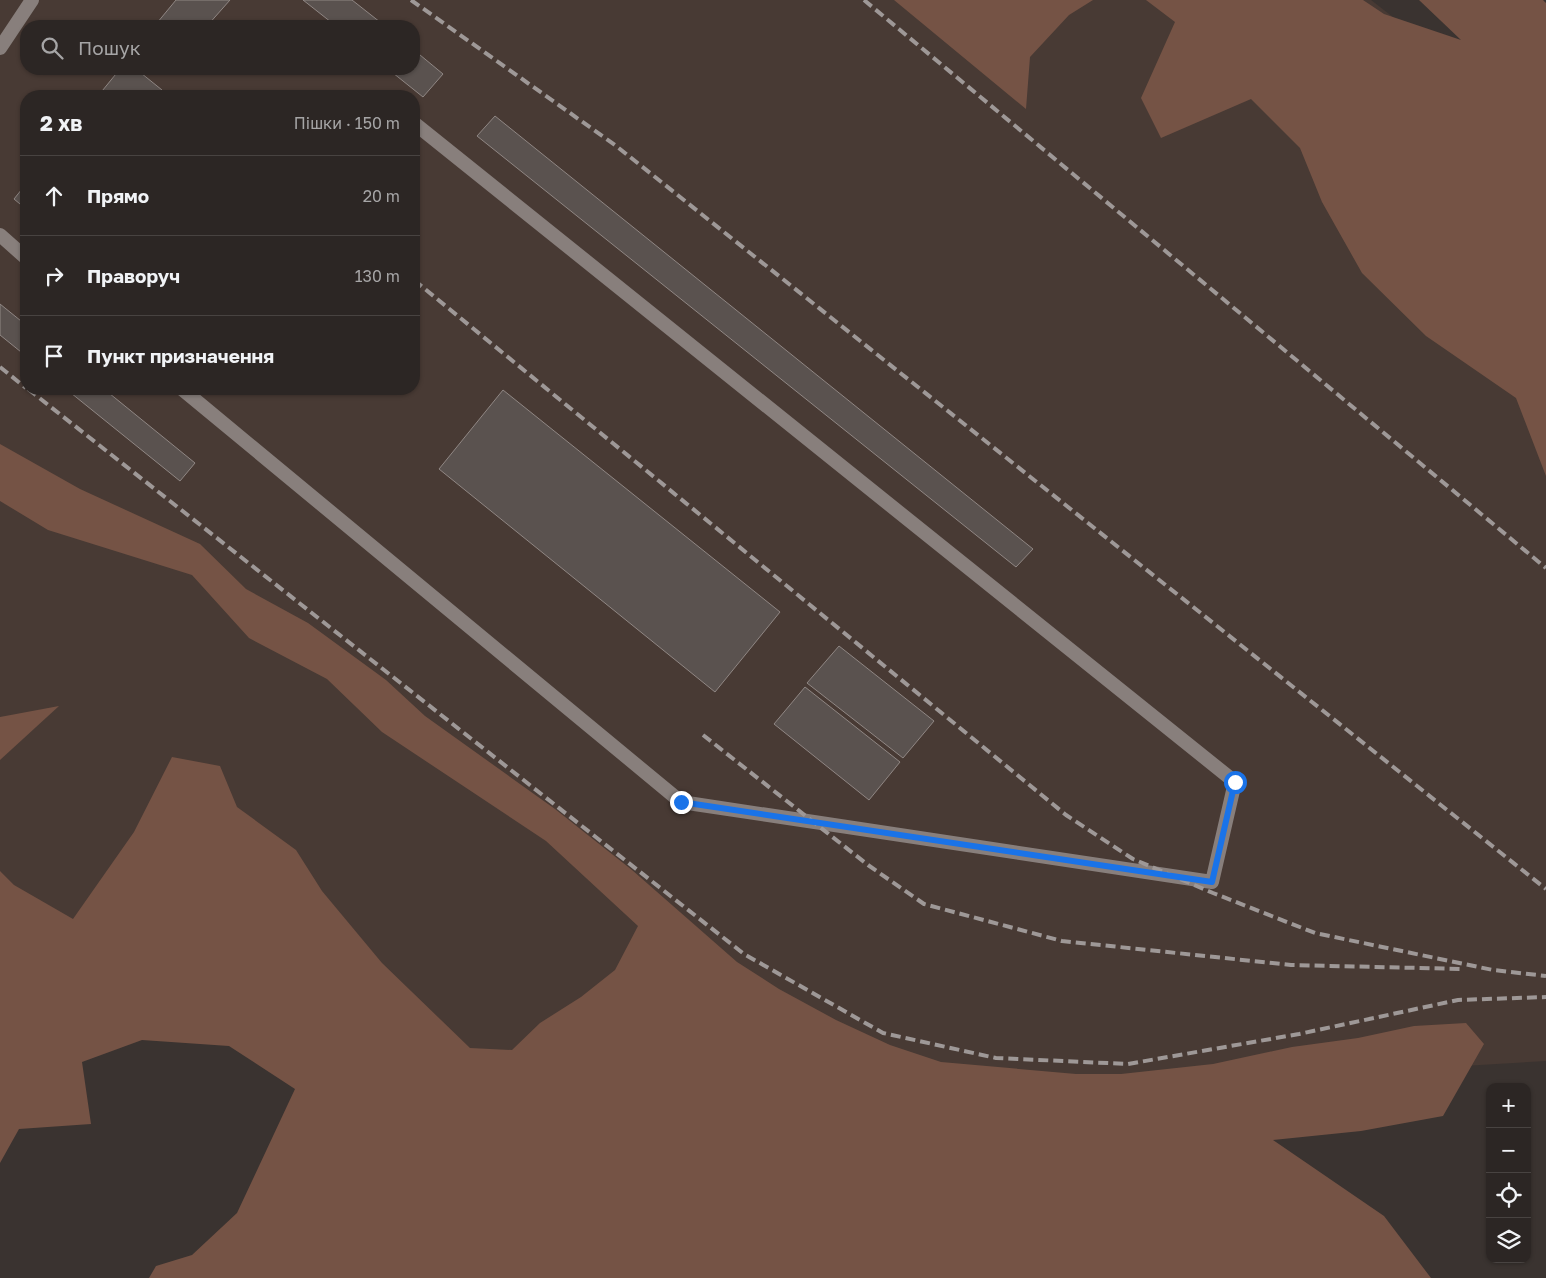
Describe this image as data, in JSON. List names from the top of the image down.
{
  "page": {
    "search": "Пошук",
    "heading": ["2 хв", "Пішки · 150 m"],
    "list": [
      ["Прямо", "20 m"],
      ["Праворуч", "130 m"],
      "Пункт призначення"
    ],
    "map_buttons": ["+", "−"]
  }
}
